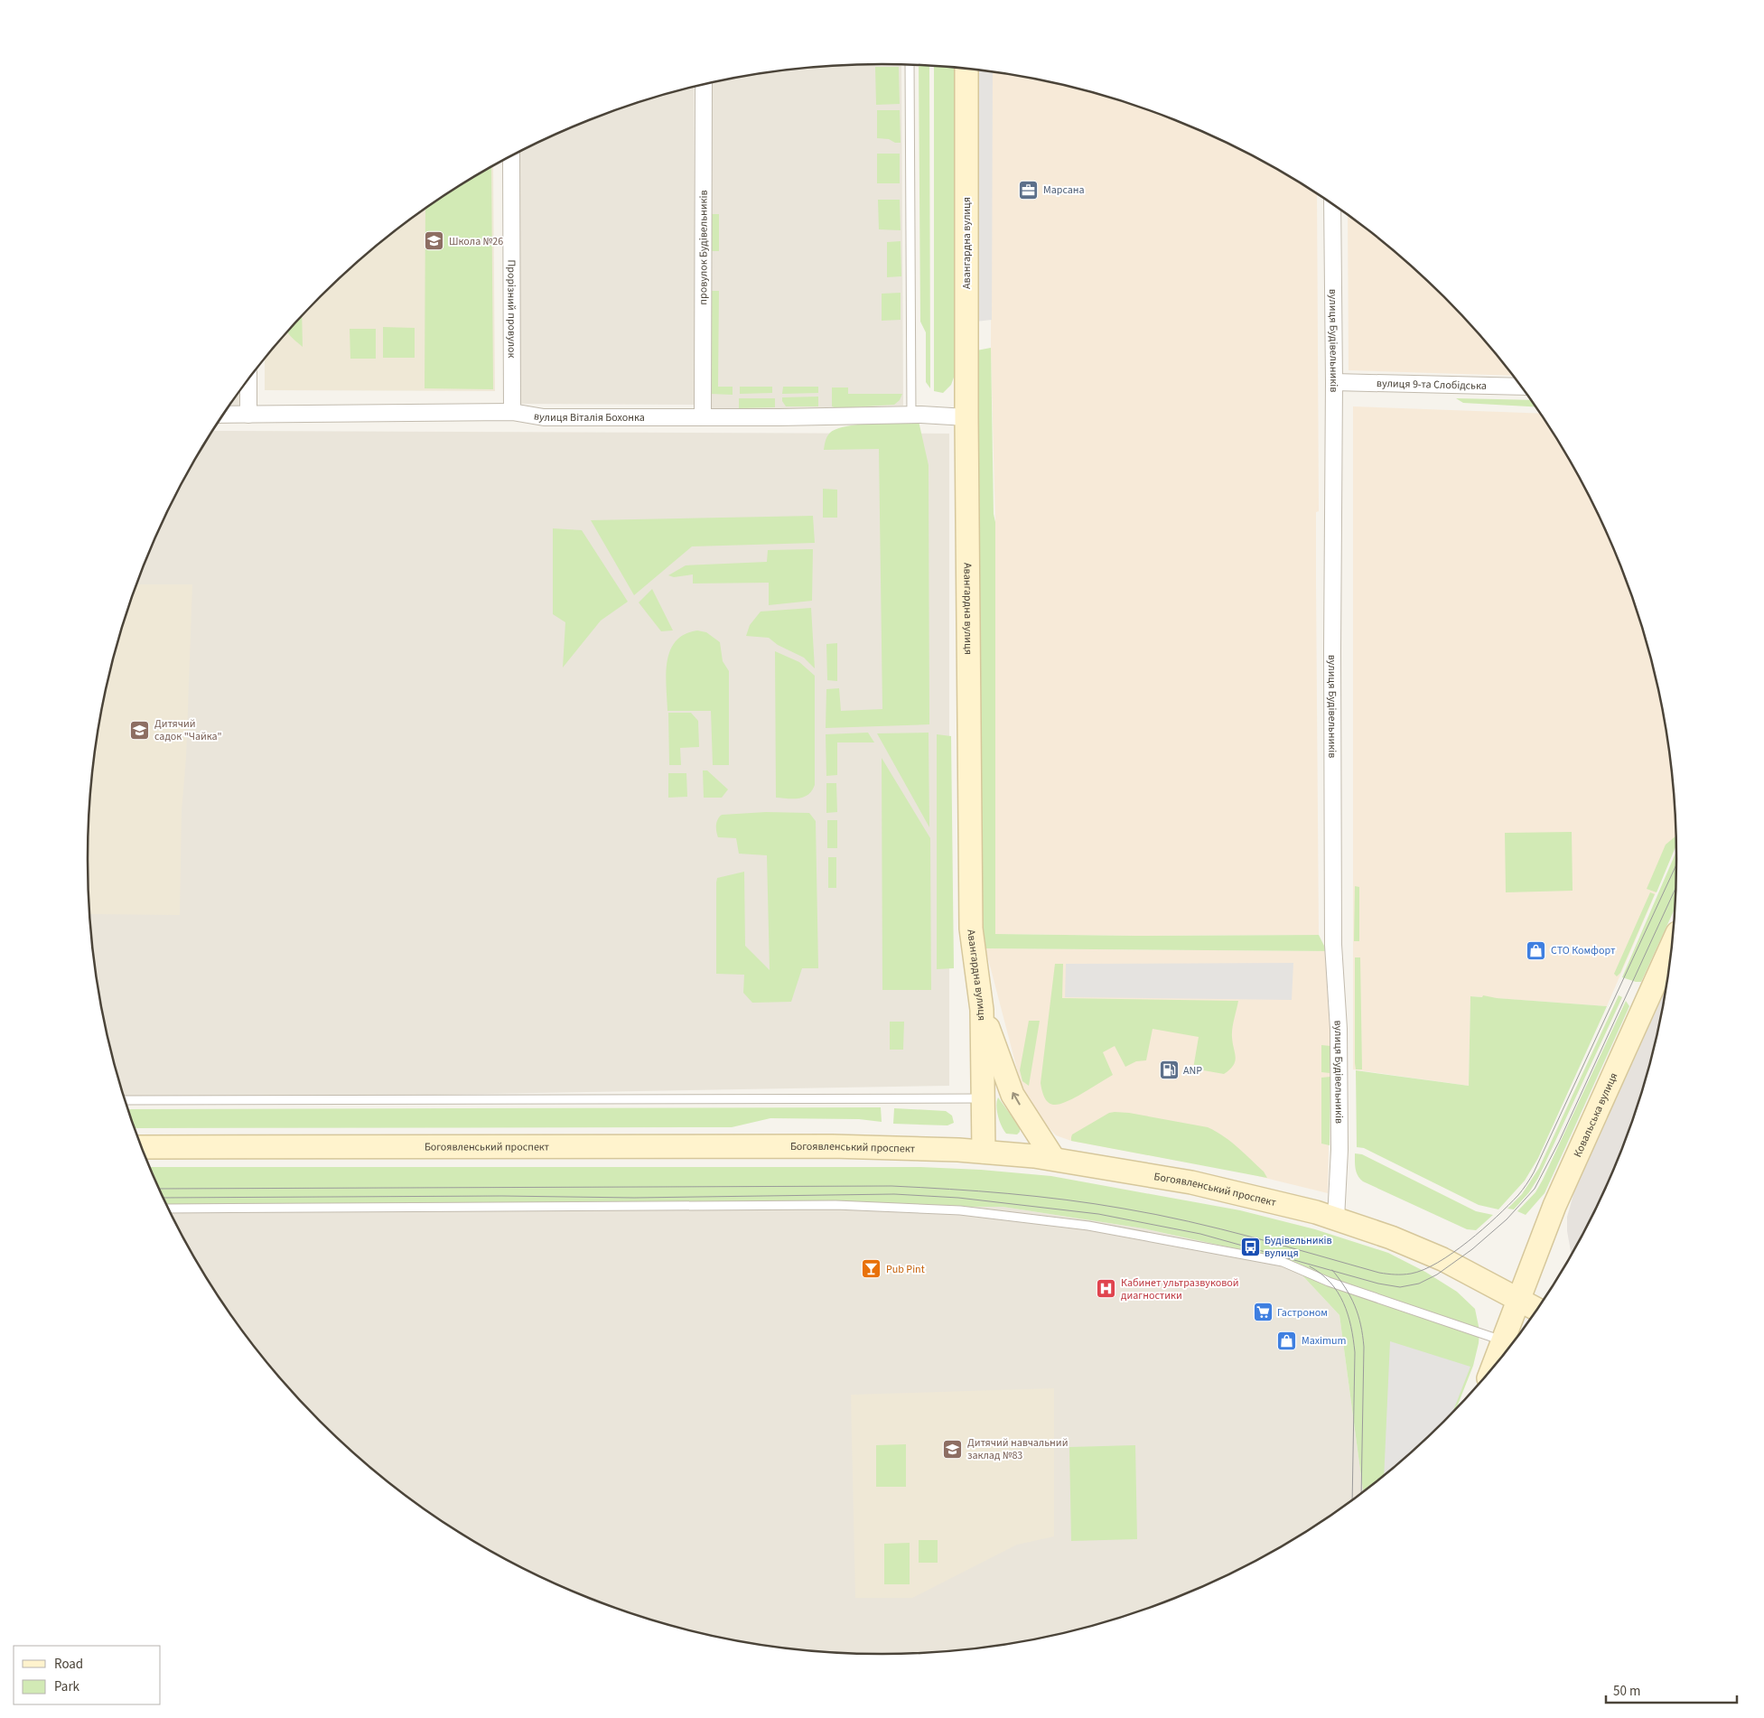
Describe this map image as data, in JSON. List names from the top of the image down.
{
  "streets": {
    "main road": ["Авангардна вулиця", "Ковальська вулиця", "Богоявленський проспект"],
    "street": [
      "провулок Будівельників",
      "Прорізний провулок",
      "вулиця Будівельників",
      "вулиця 9-та Слобідська",
      "вулиця Віталія Бохонка"
    ]
  },
  "crossings": [
    ["Авангардна вулиця", "вулиця Віталія Бохонка"],
    ["Авангардна вулиця", "Богоявленський проспект"],
    ["провулок Будівельників", "вулиця Віталія Бохонка"],
    ["Прорізний провулок", "вулиця Віталія Бохонка"],
    ["вулиця Будівельників", "вулиця 9-та Слобідська"],
    ["вулиця Будівельників", "Богоявленський проспект"],
    ["Ковальська вулиця", "Богоявленський проспект"]
  ],
  "places": {
    "office": ["Марсана"],
    "school or university": ["Школа №26", "Дитячий садок \"Чайка\"", "Дитячий навчальний заклад №83"],
    "shop": ["СТО Комфорт", "Maximum"],
    "fuel station": ["ANP"],
    "bus stop": ["Будівельників вулиця"],
    "bar": ["Pub Pint"],
    "hospital": ["Кабинет ультразвуковой диагностики"],
    "supermarket": ["Гастроном"]
  },
  "legend": ["Road", "Park"],
  "scale_bar": "50 m"
}
